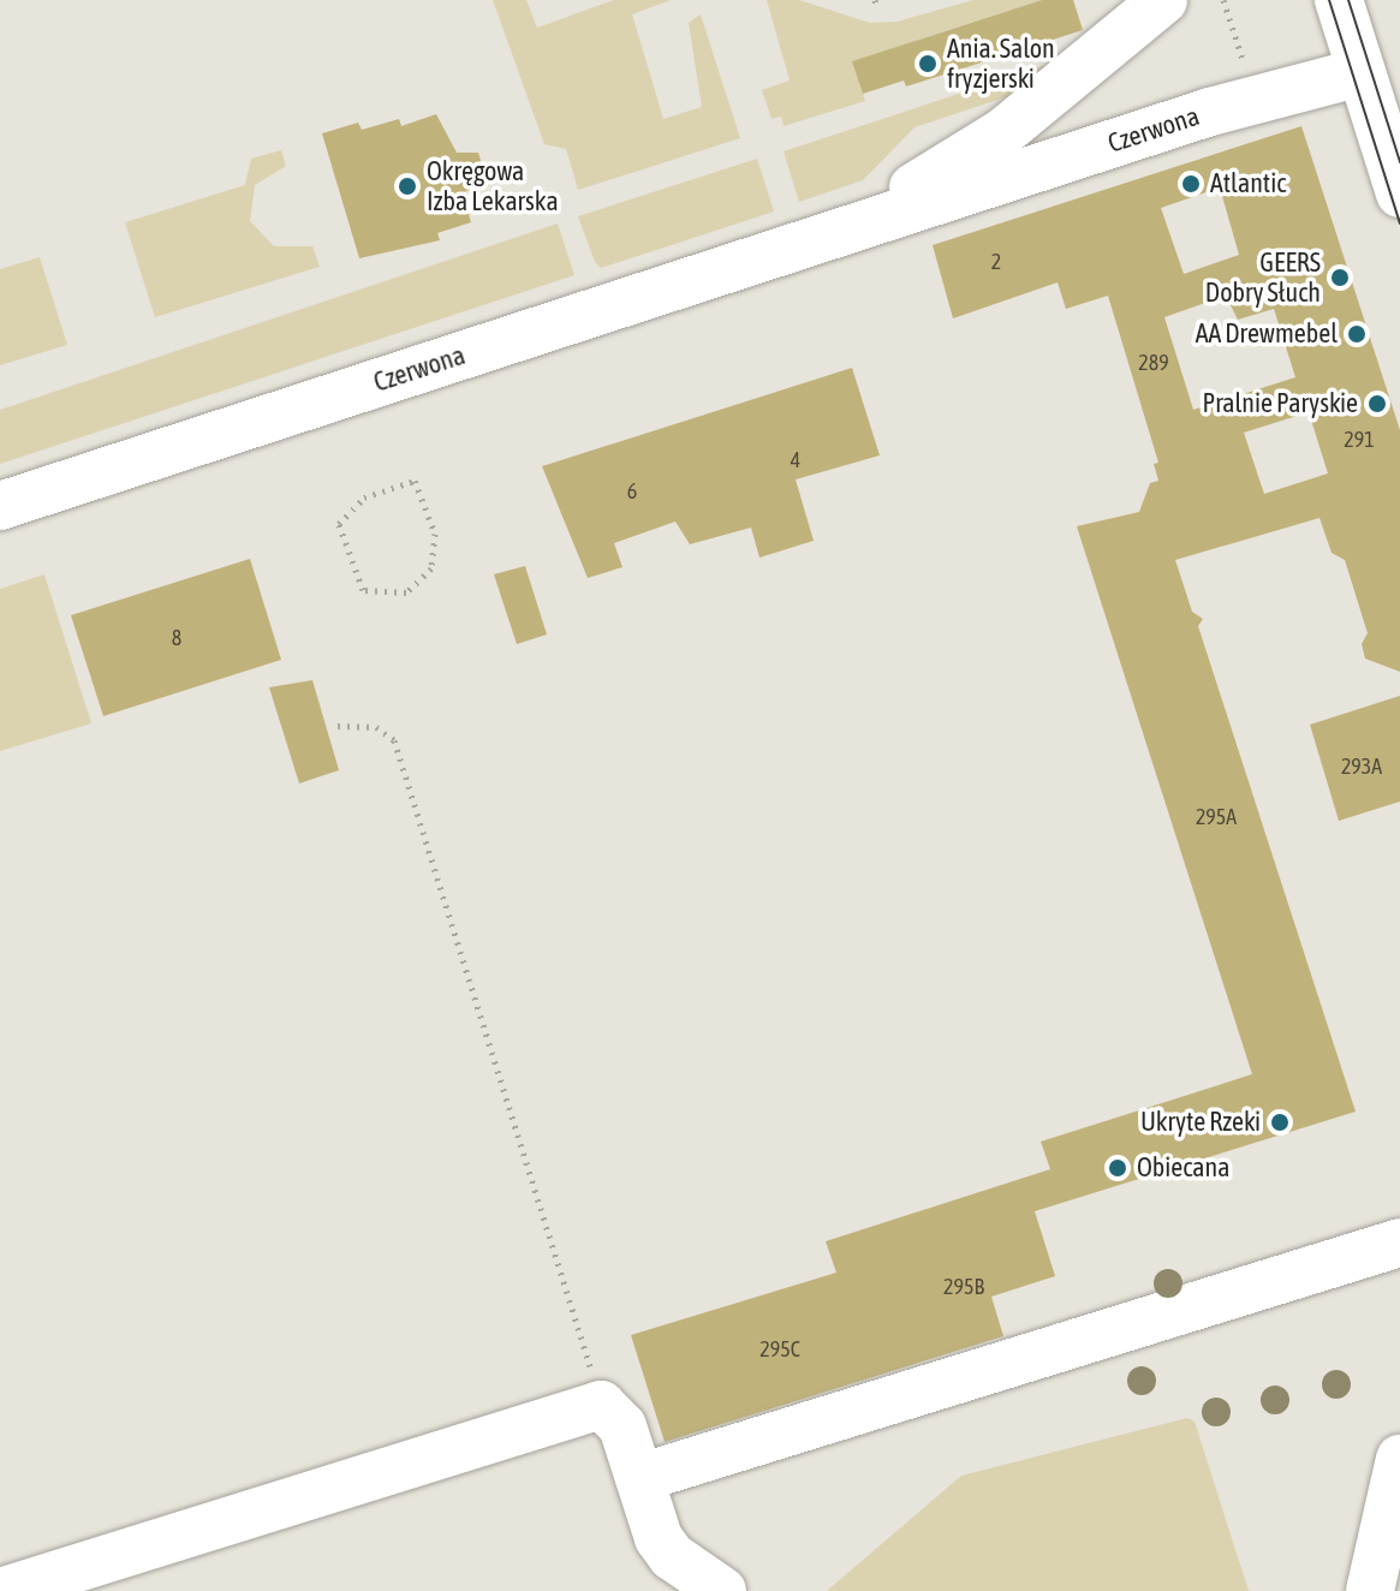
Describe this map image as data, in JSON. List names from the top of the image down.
{
  "streets": {
    "street": ["Czerwona"]
  },
  "places": [
    "Ania. Salon fryzjerski",
    "Atlantic",
    "Okręgowa Izba Lekarska",
    "GEERS Dobry Słuch",
    "AA Drewmebel",
    "Pralnie Paryskie",
    "Ukryte Rzeki",
    "Obiecana"
  ],
  "house_numbers": [
    "2",
    "289",
    "291",
    "4",
    "6",
    "8",
    "293A",
    "295A",
    "295B",
    "295C"
  ]
}
